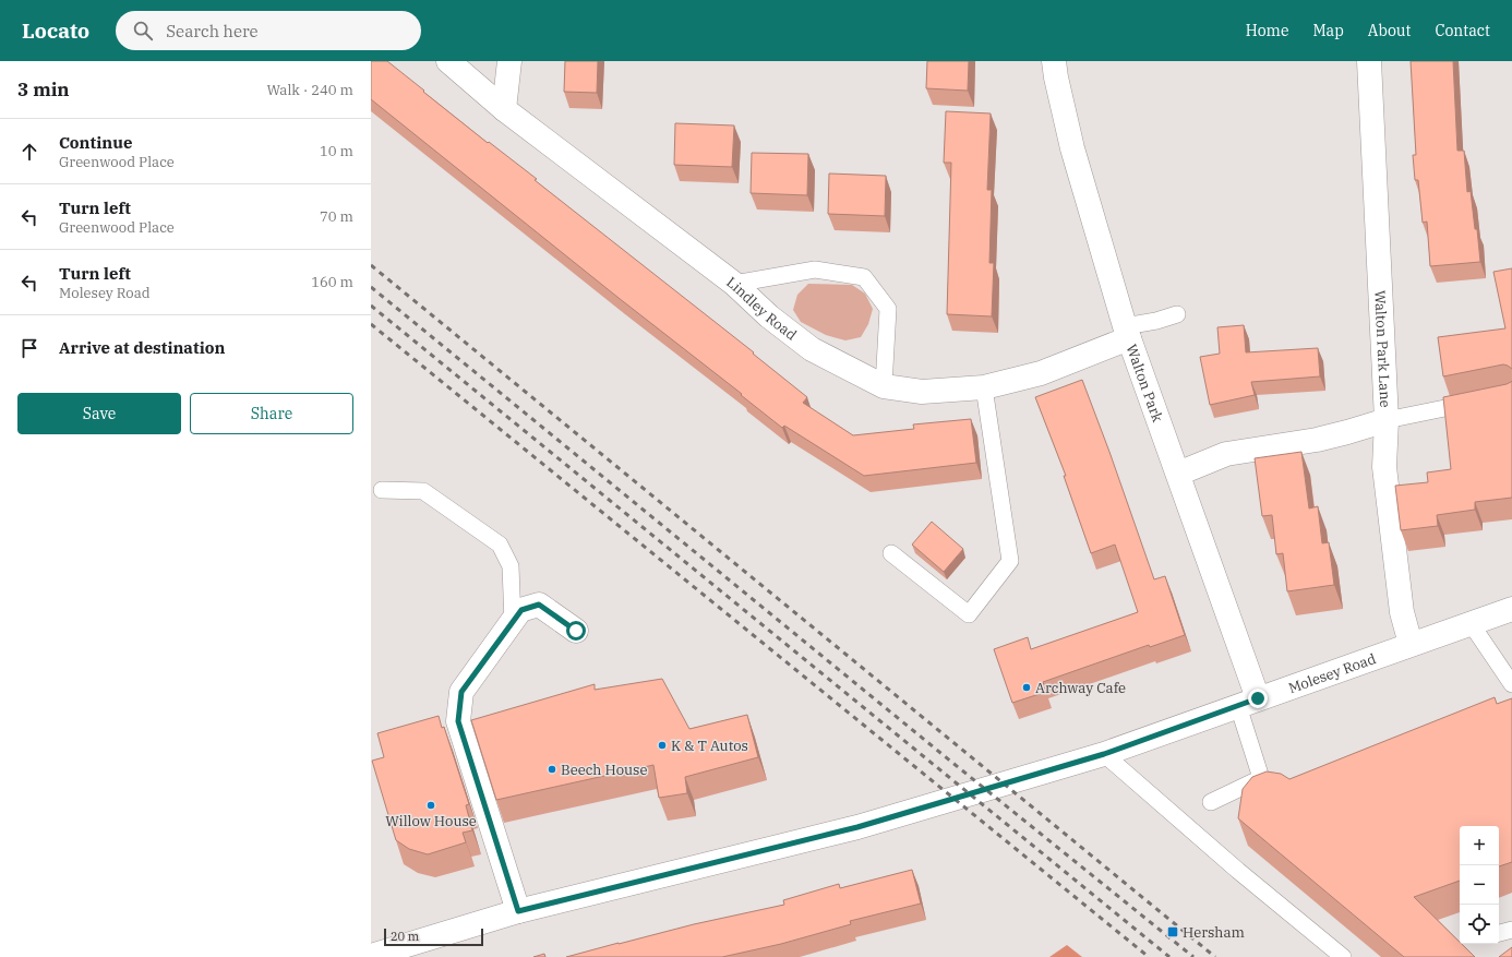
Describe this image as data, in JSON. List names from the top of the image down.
{
  "streets": {
    "street": [
      "Lindley Road",
      "Walton Park Lane",
      "Walton Park",
      "Molesey Road"
    ]
  },
  "crossings": [
    ["Lindley Road", "Walton Park"],
    ["Walton Park Lane", "Walton Park"],
    ["Walton Park", "Molesey Road"]
  ],
  "places": {
    "other": [
      "Archway Cafe",
      "K & T Autos",
      "Beech House",
      "Willow House"
    ],
    "transit": ["Hersham"]
  },
  "scale_bar": "20 m",
  "page": {
    "header": "Locato",
    "search": "Search here",
    "nav": [
      "Home",
      "Map",
      "About",
      "Contact"
    ],
    "heading": ["3 min", "Walk · 240 m"],
    "list": [
      ["Continue", "Greenwood Place", "10 m"],
      ["Turn left", "Greenwood Place", "70 m"],
      ["Turn left", "Molesey Road", "160 m"],
      "Arrive at destination"
    ],
    "buttons": ["Save", "Share"],
    "map_buttons": ["+", "−"],
    "scale": "20 m"
  }
}
